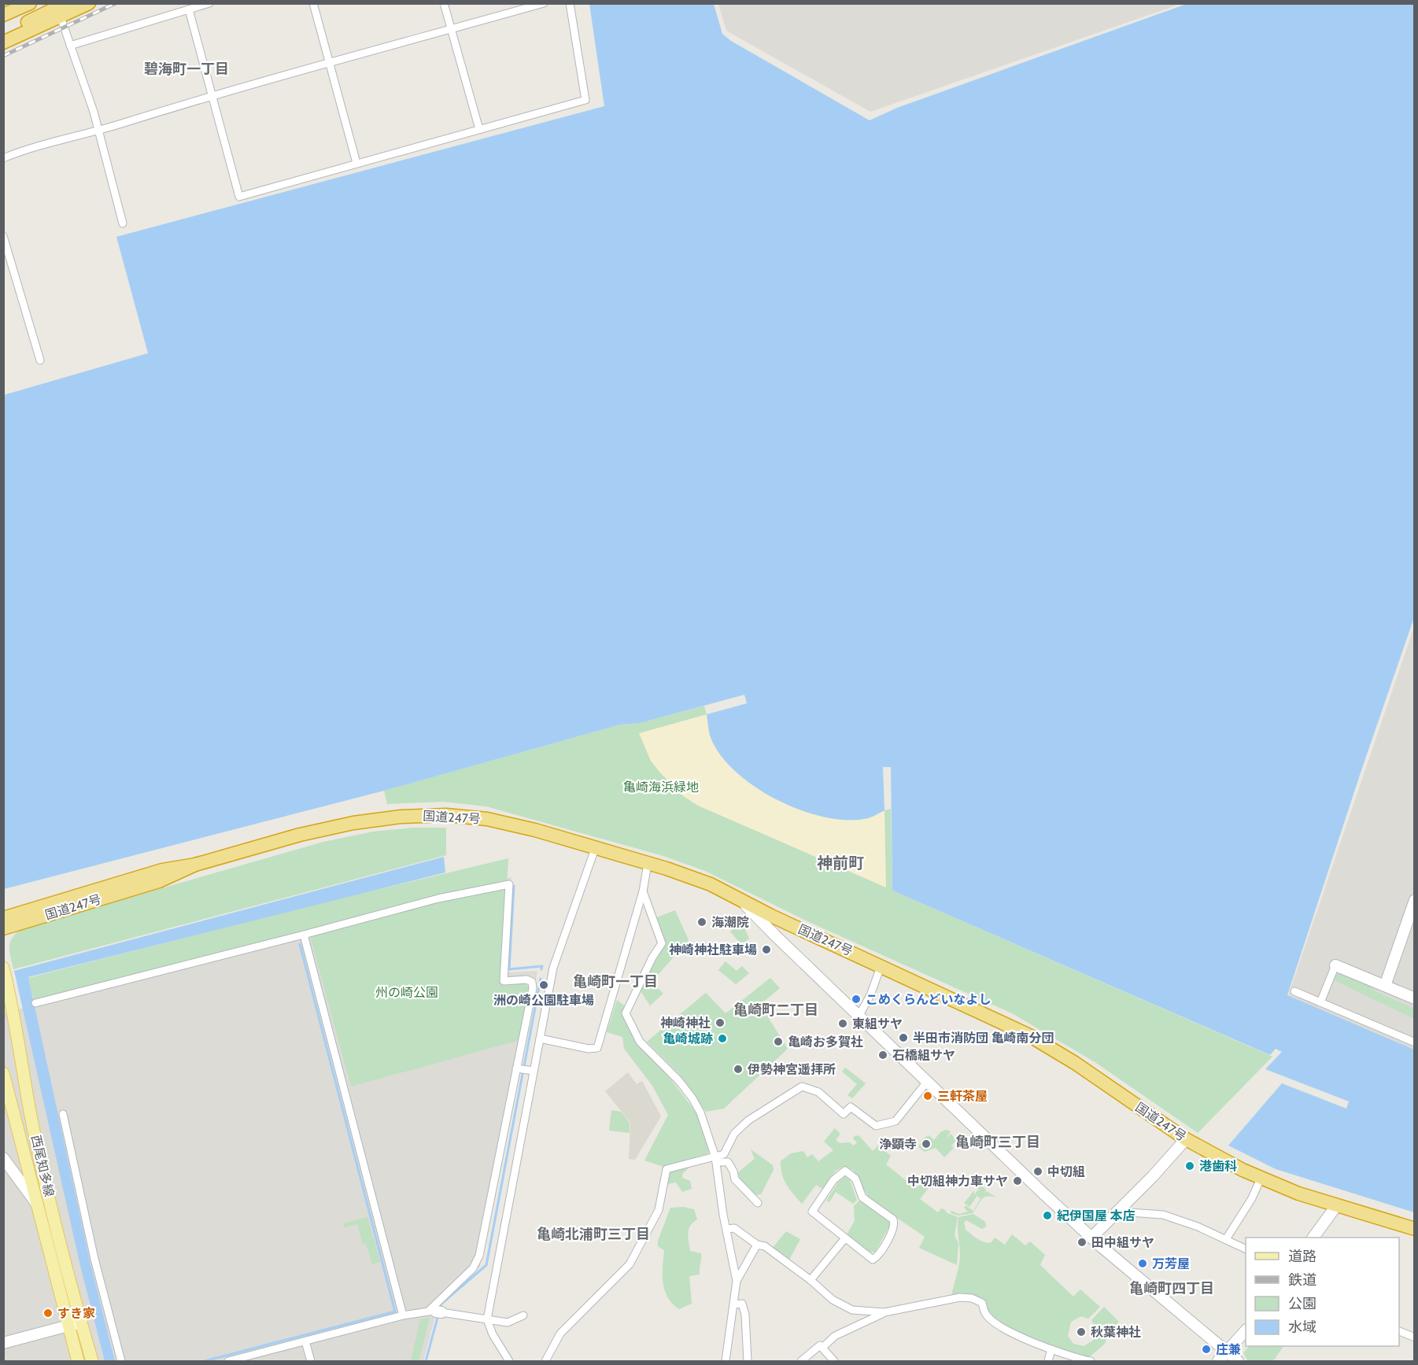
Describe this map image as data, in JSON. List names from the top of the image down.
{
  "streets": {
    "highway": ["国道247号"],
    "main road": ["西尾知多線"]
  },
  "districts": [
    "碧海町一丁目",
    "神前町",
    "亀崎町一丁目",
    "亀崎町二丁目",
    "亀崎町三丁目",
    "亀崎北浦町三丁目",
    "亀崎町四丁目"
  ],
  "parks": ["亀崎海浜緑地", "州の崎公園"],
  "places": [
    "海潮院",
    "神崎神社駐車場",
    "洲の崎公園駐車場",
    "こめくらんどいなよし",
    "神崎神社",
    "東組サヤ",
    "半田市消防団 亀崎南分団",
    "亀崎城跡",
    "亀崎お多賀社",
    "石橋組サヤ",
    "伊勢神宮遥拝所",
    "三軒茶屋",
    "浄顕寺",
    "港歯科",
    "中切組",
    "中切組神力車サヤ",
    "紀伊国屋 本店",
    "田中組サヤ",
    "万芳屋",
    "すき家",
    "秋葉神社",
    "庄兼"
  ],
  "legend": [
    "道路",
    "鉄道",
    "公園",
    "水域"
  ]
}
